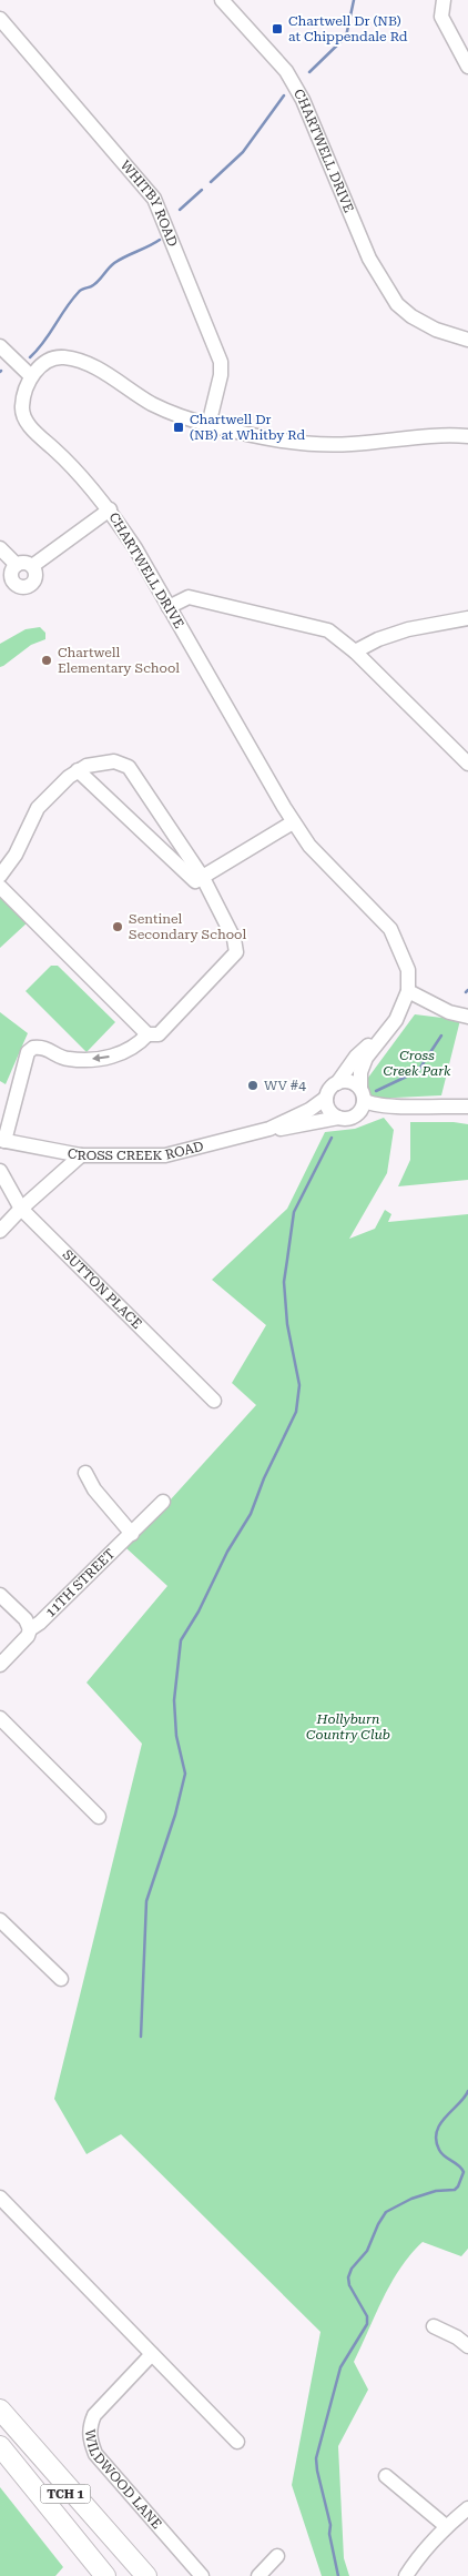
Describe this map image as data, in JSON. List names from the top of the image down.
{
  "streets": {
    "highway": ["TCH 1"],
    "street": [
      "CHARTWELL DRIVE",
      "WHITBY ROAD",
      "CROSS CREEK ROAD",
      "SUTTON PLACE",
      "11TH STREET",
      "WILDWOOD LANE"
    ]
  },
  "parks": ["Cross Creek Park", "Hollyburn Country Club"],
  "places": {
    "transit": ["Chartwell Dr (NB) at Chippendale Rd", "Chartwell Dr (NB) at Whitby Rd"],
    "other": ["Chartwell Elementary School", "Sentinel Secondary School", "WV #4"]
  }
}
